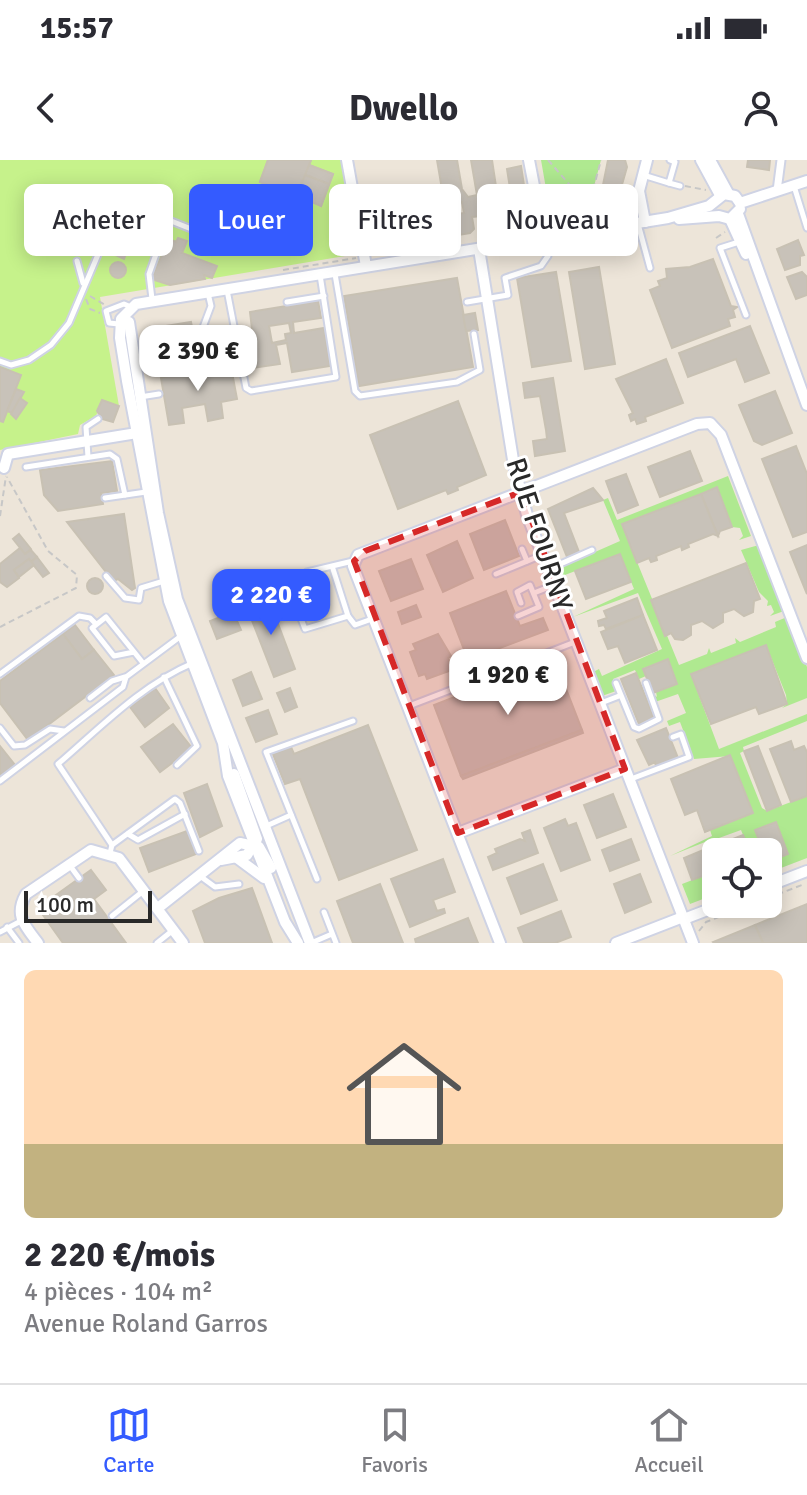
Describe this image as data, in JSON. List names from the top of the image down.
{
  "streets": {
    "street": ["RUE FOURNY"]
  },
  "scale_bar": "100 m",
  "page": {
    "status": "15:57",
    "header": "Dwello",
    "chip": [
      "Acheter",
      "Louer",
      "Filtres",
      "Nouveau"
    ],
    "price": ["2 390 €", "2 220 €", "1 920 €"],
    "scale": "100 m",
    "list": [
      {
        "name": "2 220 €/mois",
        "note": "4 pièces · 104 m² · Avenue Roland Garros"
      }
    ],
    "tabs": ["Carte", "Favoris", "Accueil"]
  }
}
